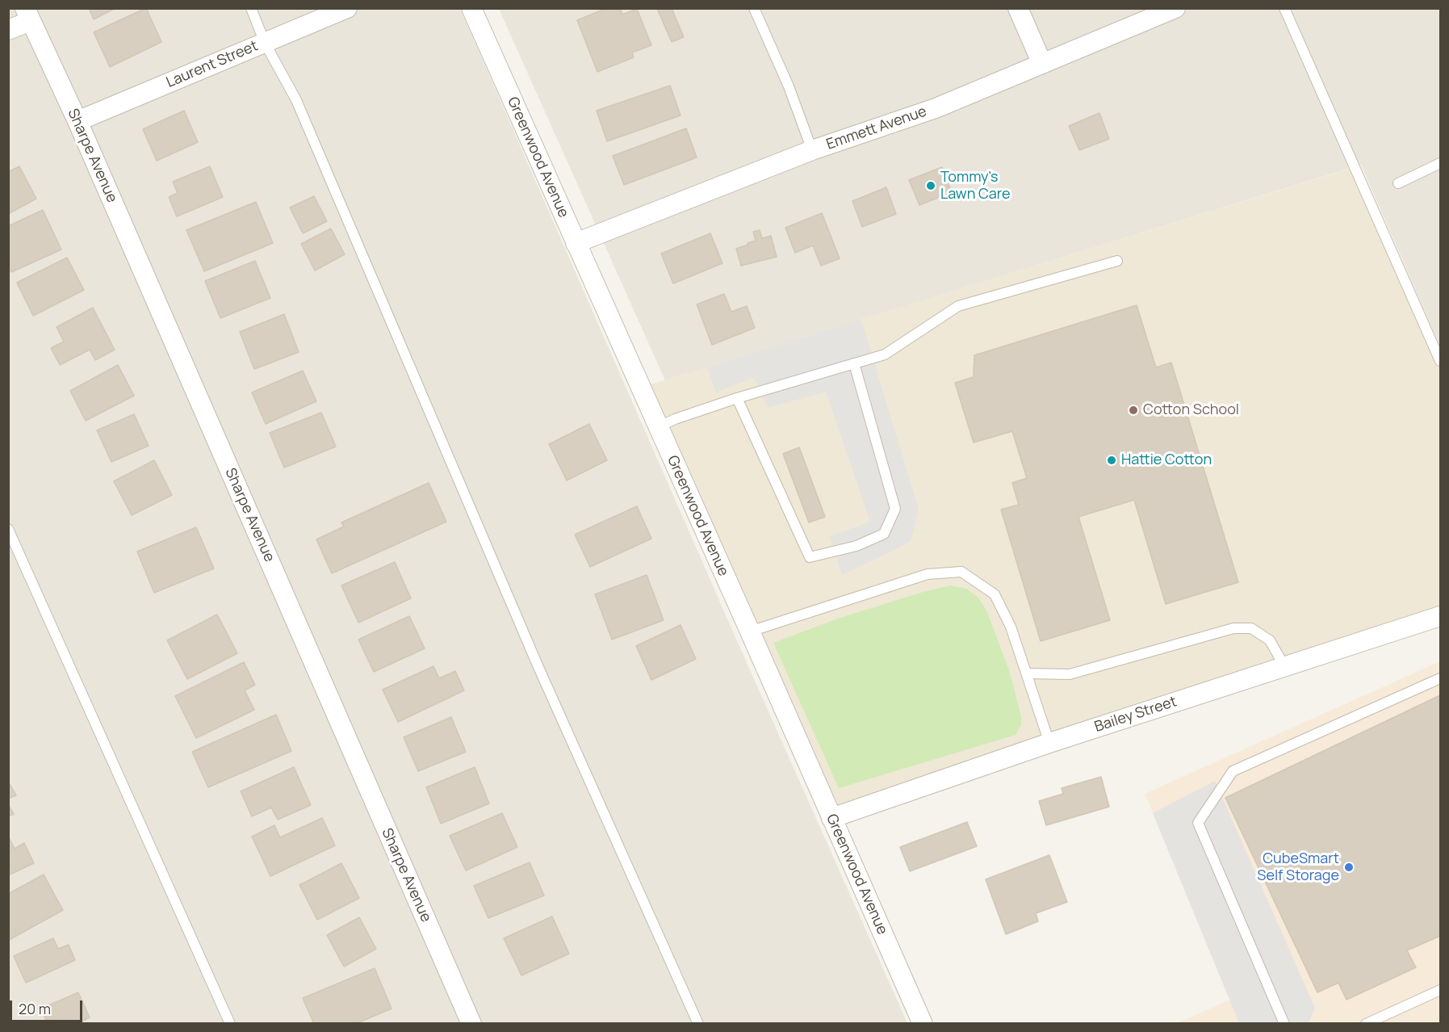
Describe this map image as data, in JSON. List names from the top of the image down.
{
  "streets": {
    "street": [
      "Laurent Street",
      "Emmett Avenue",
      "Sharpe Avenue",
      "Greenwood Avenue",
      "Bailey Street"
    ]
  },
  "crossings": [
    ["Laurent Street", "Sharpe Avenue"],
    ["Emmett Avenue", "Greenwood Avenue"],
    ["Greenwood Avenue", "Bailey Street"]
  ],
  "places": [
    "Tommy's Lawn Care",
    "Cotton School",
    "Hattie Cotton",
    "CubeSmart Self Storage"
  ],
  "scale_bar": "20 m"
}
